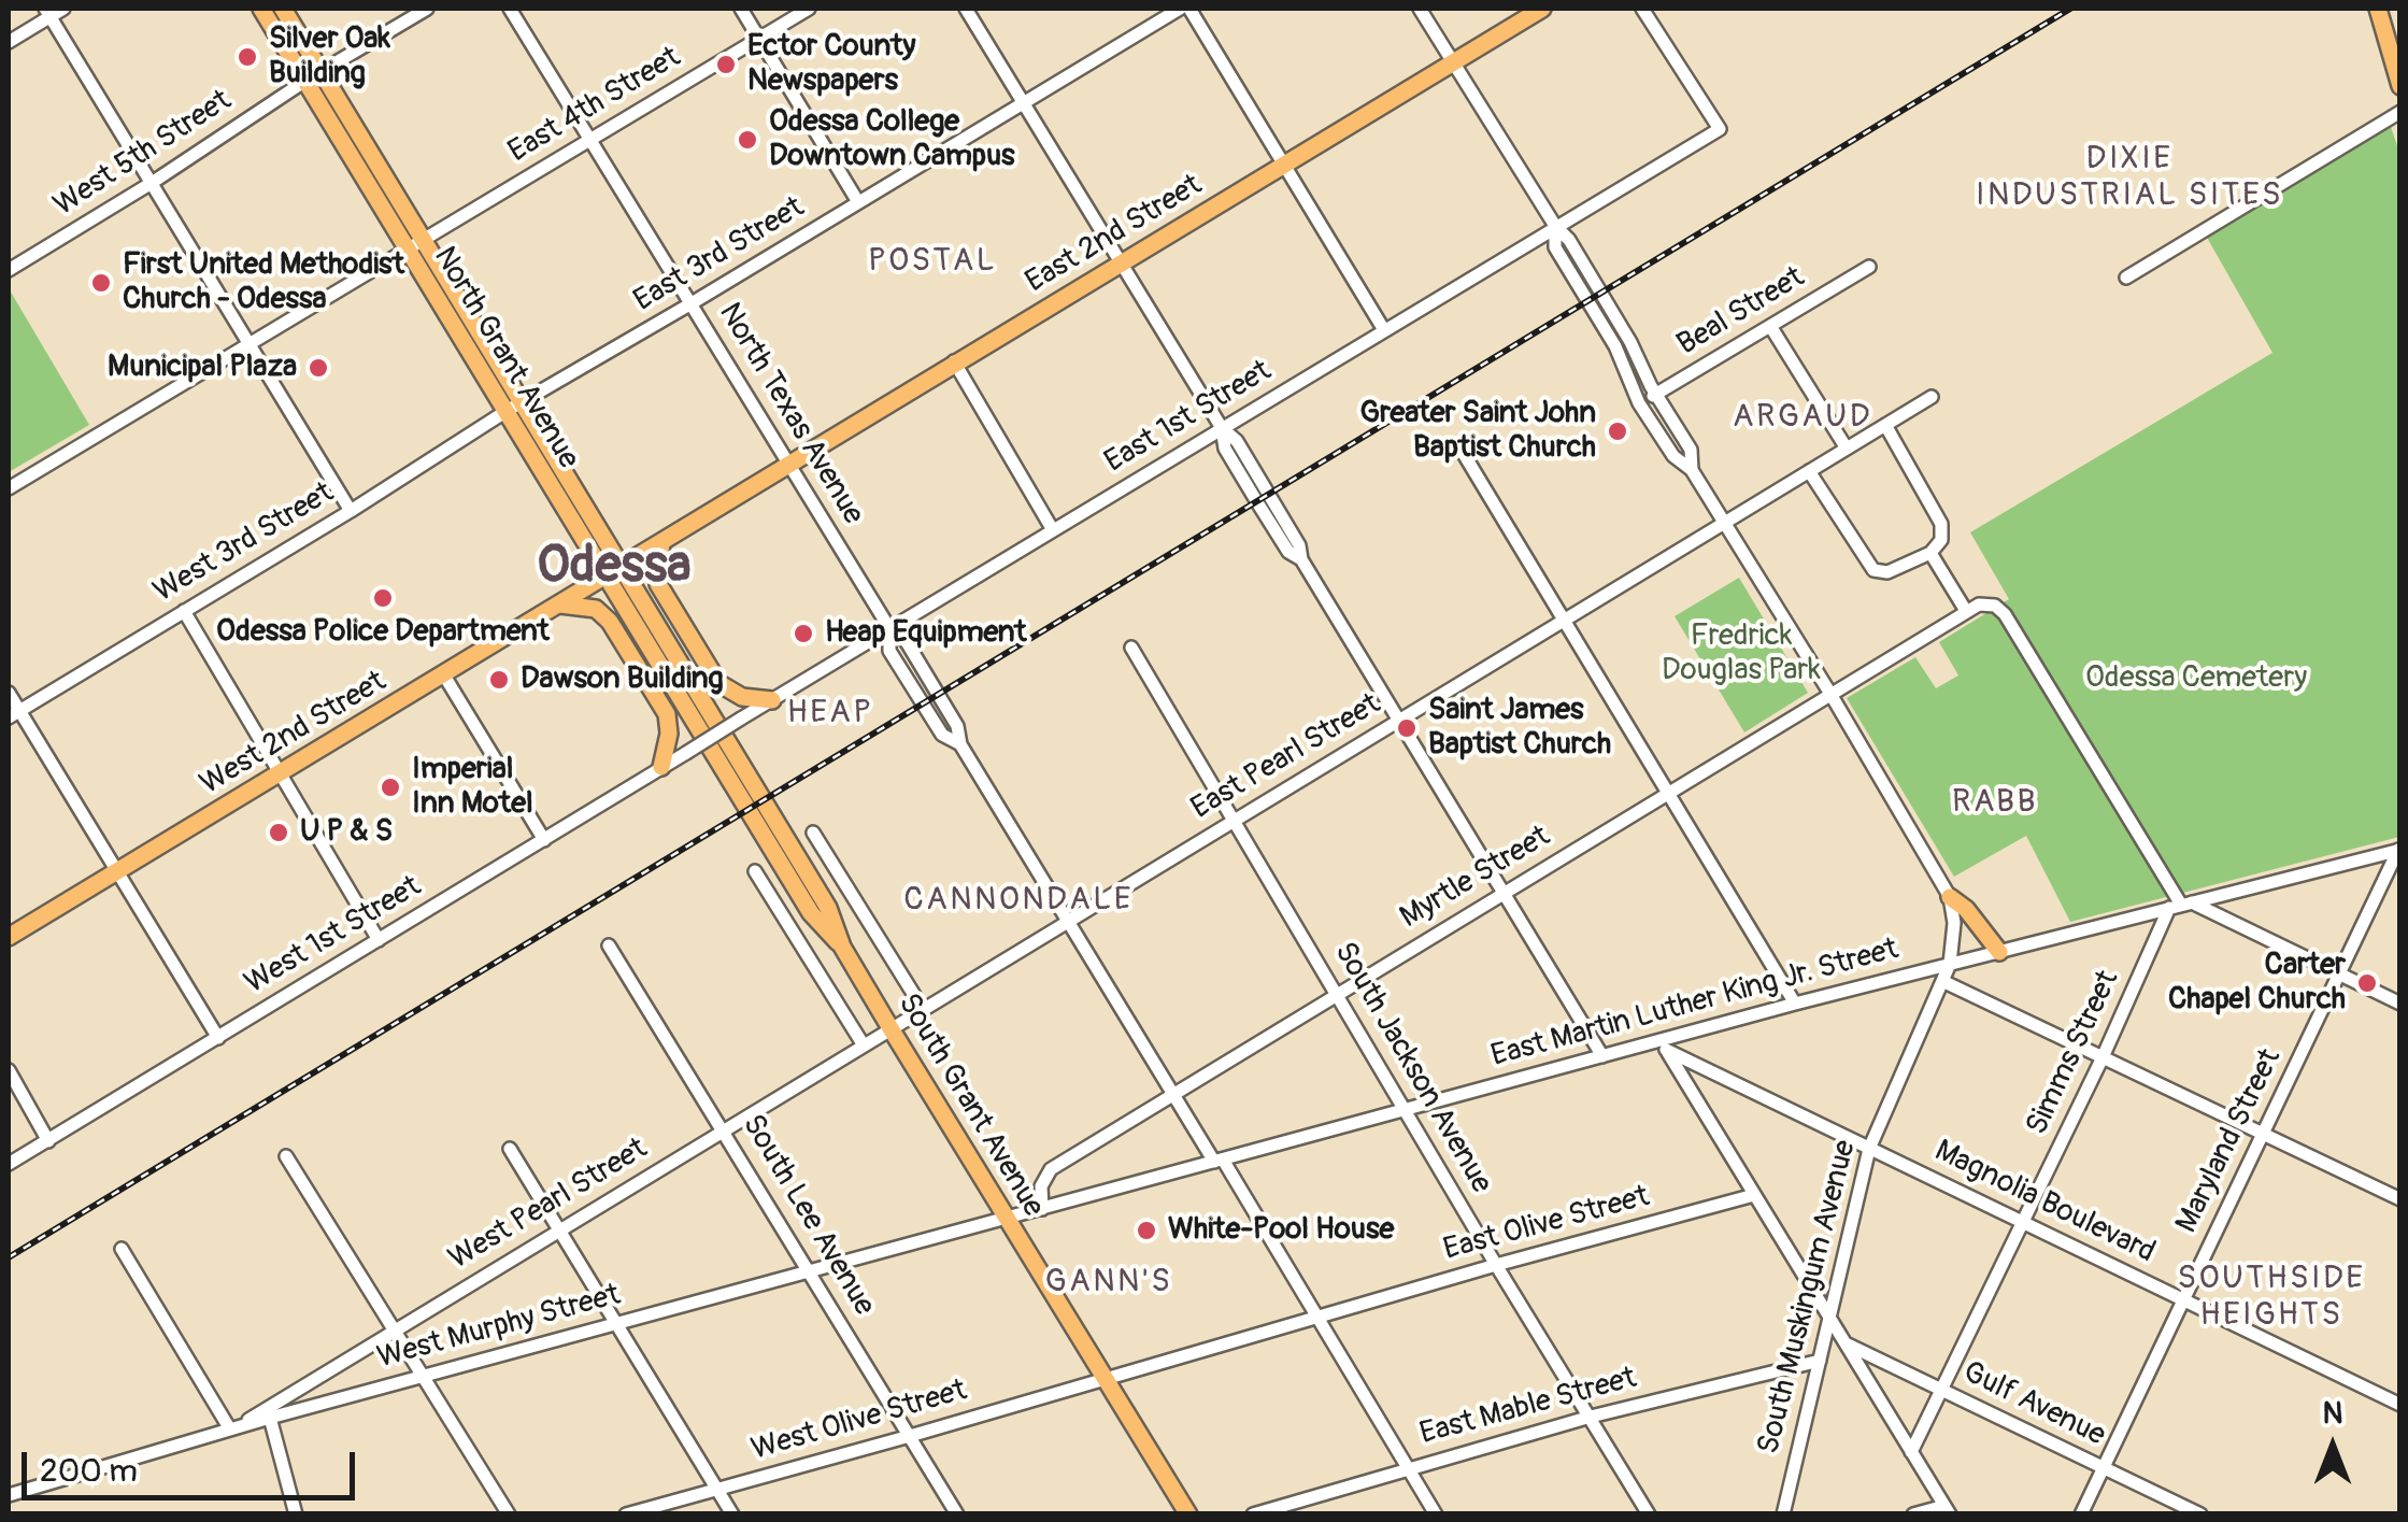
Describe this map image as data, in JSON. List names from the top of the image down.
{
  "streets": {
    "main road": [
      "East 2nd Street",
      "North Grant Avenue",
      "West 2nd Street",
      "South Grant Avenue"
    ],
    "street": [
      "East 4th Street",
      "West 5th Street",
      "East 3rd Street",
      "Beal Street",
      "North Texas Avenue",
      "East 1st Street",
      "West 3rd Street",
      "East Pearl Street",
      "Myrtle Street",
      "West 1st Street",
      "East Martin Luther King Jr. Street",
      "Simms Street",
      "South Jackson Avenue",
      "Maryland Street",
      "Magnolia Boulevard",
      "West Pearl Street",
      "South Lee Avenue",
      "East Olive Street",
      "South Muskingum Avenue",
      "West Murphy Street",
      "Gulf Avenue",
      "East Mable Street",
      "West Olive Street"
    ]
  },
  "crossings": [
    ["East 4th Street", "North Grant Avenue"],
    ["East 4th Street", "North Texas Avenue"],
    ["West 5th Street", "North Grant Avenue"],
    ["East 2nd Street", "North Grant Avenue"],
    ["East 2nd Street", "North Texas Avenue"],
    ["East 2nd Street", "West 2nd Street"],
    ["East 3rd Street", "North Grant Avenue"],
    ["East 3rd Street", "North Texas Avenue"],
    ["East 3rd Street", "West 3rd Street"],
    ["Beal Street", "South Muskingum Avenue"],
    ["North Grant Avenue", "West 3rd Street"],
    ["North Grant Avenue", "West 2nd Street"],
    ["North Grant Avenue", "South Grant Avenue"],
    ["North Texas Avenue", "East 1st Street"],
    ["North Texas Avenue", "East Pearl Street"],
    ["North Texas Avenue", "Myrtle Street"],
    ["North Texas Avenue", "East Martin Luther King Jr. Street"],
    ["North Texas Avenue", "East Olive Street"],
    ["North Texas Avenue", "East Mable Street"],
    ["East 1st Street", "West 1st Street"],
    ["East 1st Street", "South Muskingum Avenue"],
    ["East Pearl Street", "South Jackson Avenue"],
    ["East Pearl Street", "South Grant Avenue"],
    ["East Pearl Street", "West Pearl Street"],
    ["East Pearl Street", "South Muskingum Avenue"],
    ["Myrtle Street", "East Martin Luther King Jr. Street"],
    ["Myrtle Street", "South Jackson Avenue"],
    ["Myrtle Street", "South Muskingum Avenue"],
    ["East Martin Luther King Jr. Street", "Simms Street"],
    ["East Martin Luther King Jr. Street", "South Jackson Avenue"],
    ["East Martin Luther King Jr. Street", "South Grant Avenue"],
    ["East Martin Luther King Jr. Street", "Maryland Street"],
    ["East Martin Luther King Jr. Street", "Magnolia Boulevard"],
    ["East Martin Luther King Jr. Street", "South Muskingum Avenue"],
    ["East Martin Luther King Jr. Street", "West Murphy Street"],
    ["Simms Street", "Magnolia Boulevard"],
    ["Simms Street", "Gulf Avenue"],
    ["South Jackson Avenue", "East Olive Street"],
    ["South Jackson Avenue", "East Mable Street"],
    ["South Grant Avenue", "West Pearl Street"],
    ["South Grant Avenue", "East Olive Street"],
    ["South Grant Avenue", "West Murphy Street"],
    ["South Grant Avenue", "West Olive Street"],
    ["Maryland Street", "Magnolia Boulevard"],
    ["Maryland Street", "Gulf Avenue"],
    ["Magnolia Boulevard", "South Muskingum Avenue"],
    ["West Pearl Street", "South Lee Avenue"],
    ["West Pearl Street", "West Murphy Street"],
    ["South Lee Avenue", "West Murphy Street"],
    ["South Lee Avenue", "West Olive Street"],
    ["East Olive Street", "West Olive Street"],
    ["South Muskingum Avenue", "East Mable Street"]
  ],
  "districts": [
    "DIXIE INDUSTRIAL SITES",
    "POSTAL",
    "ARGAUD",
    "Odessa",
    "HEAP",
    "RABB",
    "CANNONDALE",
    "SOUTHSIDE HEIGHTS",
    "GANN'S"
  ],
  "parks": ["Fredrick Douglas Park", "Odessa Cemetery"],
  "places": [
    "Silver Oak Building",
    "Ector County Newspapers",
    "Odessa College Downtown Campus",
    "First United Methodist Church - Odessa",
    "Municipal Plaza",
    "Greater Saint John Baptist Church",
    "Odessa Police Department",
    "Heap Equipment",
    "Dawson Building",
    "Saint James Baptist Church",
    "Imperial Inn Motel",
    "U P & S",
    "Carter Chapel Church",
    "White-Pool House"
  ],
  "scale_bar": "200 m",
  "north": "top"
}
